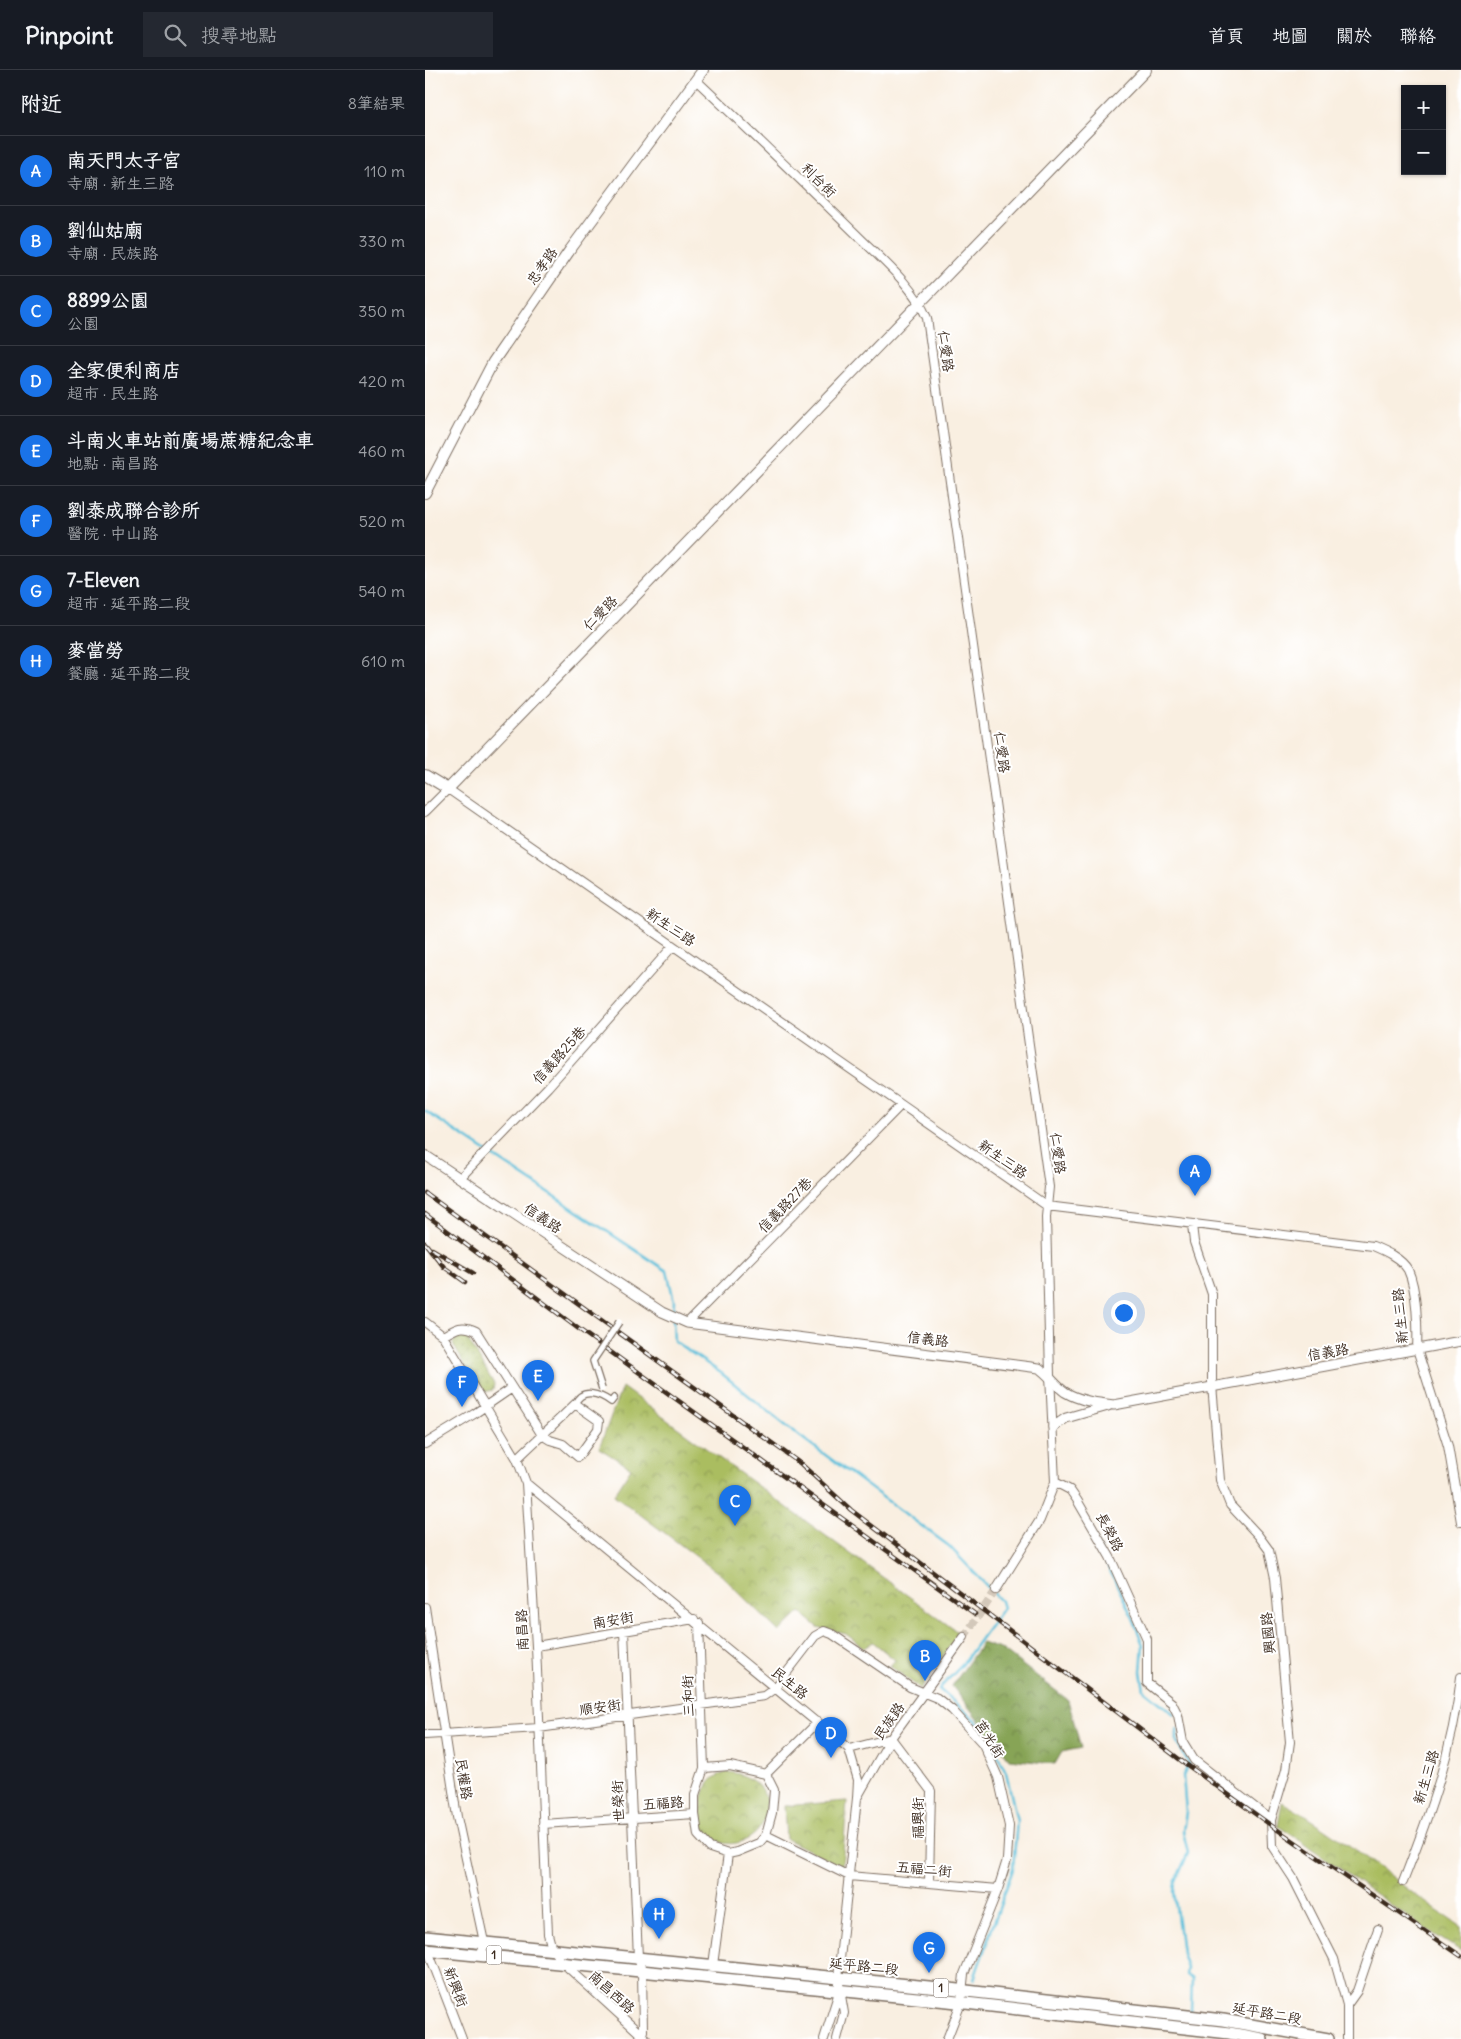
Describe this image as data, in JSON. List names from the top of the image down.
{
  "streets": {
    "main road": [
      "忠孝路",
      "仁愛路",
      "新生三路",
      "1",
      "延平路二段"
    ],
    "street": [
      "利台街",
      "信義路25巷",
      "信義路27巷",
      "信義路",
      "長榮路",
      "南安街",
      "南昌路",
      "興國路",
      "民生路",
      "三和街",
      "順安街",
      "民族路",
      "莒光街",
      "民權路",
      "世榮街",
      "五福路",
      "福興街",
      "五福二街",
      "新興街",
      "南昌西路"
    ]
  },
  "crossings": [
    ["利台街", "忠孝路"],
    ["利台街", "仁愛路"],
    ["仁愛路", "新生三路"],
    ["新生三路", "信義路25巷"],
    ["新生三路", "信義路27巷"],
    ["新生三路", "信義路"],
    ["新生三路", "興國路"],
    ["信義路25巷", "信義路"],
    ["信義路27巷", "信義路"],
    ["信義路", "興國路"],
    ["長榮路", "興國路"],
    ["南安街", "南昌路"],
    ["南安街", "民生路"],
    ["南安街", "三和街"],
    ["南安街", "世榮街"],
    ["南昌路", "民生路"],
    ["南昌路", "順安街"],
    ["南昌路", "五福路"],
    ["南昌路", "延平路二段"],
    ["南昌路", "南昌西路"],
    ["民生路", "三和街"],
    ["民生路", "順安街"],
    ["民生路", "莒光街"],
    ["三和街", "順安街"],
    ["三和街", "五福路"],
    ["順安街", "莒光街"],
    ["順安街", "民權路"],
    ["順安街", "世榮街"],
    ["民族路", "莒光街"],
    ["民族路", "福興街"],
    ["莒光街", "五福二街"],
    ["莒光街", "延平路二段"],
    ["民權路", "延平路二段"],
    ["世榮街", "五福路"],
    ["世榮街", "延平路二段"],
    ["世榮街", "南昌西路"],
    ["福興街", "五福二街"],
    ["延平路二段", "新興街"],
    ["延平路二段", "南昌西路"]
  ],
  "page": {
    "header": "Pinpoint",
    "search": "搜尋地點",
    "nav": [
      "首頁",
      "地圖",
      "關於",
      "聯絡"
    ],
    "heading": ["附近", "8筆結果"],
    "map_buttons": ["+", "−"],
    "list": [
      {
        "mark": "A",
        "name": "南天門太子宮",
        "note": "寺廟 · 新生三路",
        "value": "110 m"
      },
      {
        "mark": "B",
        "name": "劉仙姑廟",
        "note": "寺廟 · 民族路",
        "value": "330 m"
      },
      {
        "mark": "C",
        "name": "8899公園",
        "note": "公園",
        "value": "350 m"
      },
      {
        "mark": "D",
        "name": "全家便利商店",
        "note": "超市 · 民生路",
        "value": "420 m"
      },
      {
        "mark": "E",
        "name": "斗南火車站前廣場蔗糖紀念車",
        "note": "地點 · 南昌路",
        "value": "460 m"
      },
      {
        "mark": "F",
        "name": "劉泰成聯合診所",
        "note": "醫院 · 中山路",
        "value": "520 m"
      },
      {
        "mark": "G",
        "name": "7-Eleven",
        "note": "超市 · 延平路二段",
        "value": "540 m"
      },
      {
        "mark": "H",
        "name": "麥當勞",
        "note": "餐廳 · 延平路二段",
        "value": "610 m"
      }
    ],
    "pins": [
      "A",
      "E",
      "F",
      "C",
      "B",
      "D",
      "H",
      "G"
    ]
  }
}
